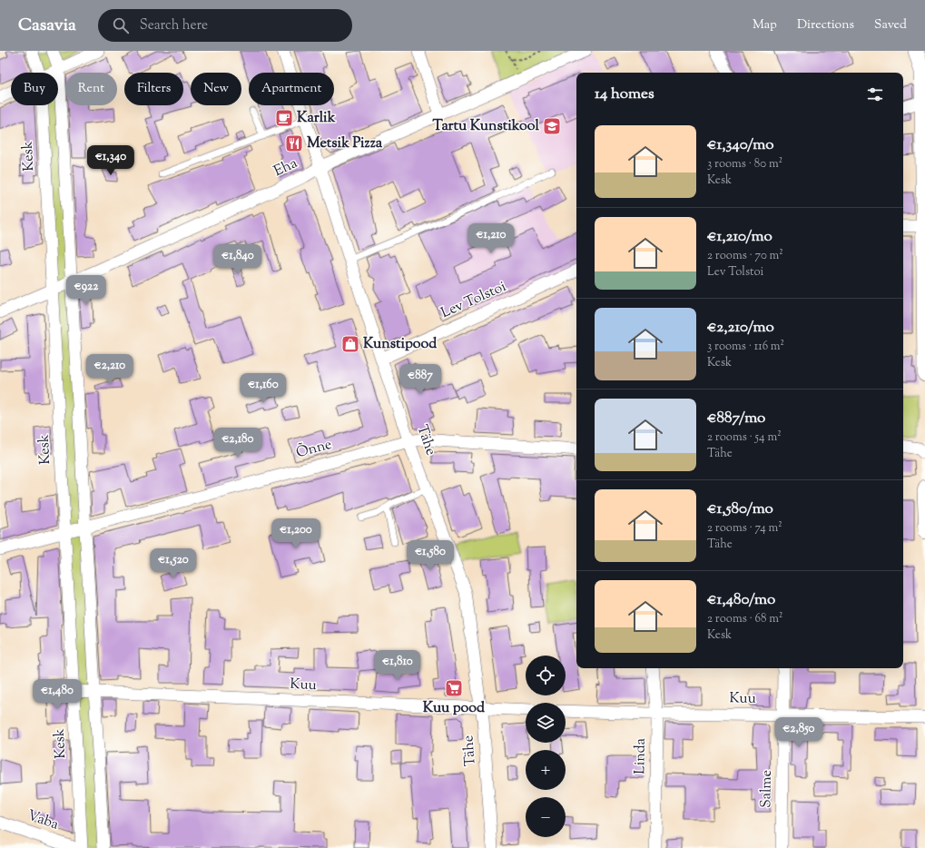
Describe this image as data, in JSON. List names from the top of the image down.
{
  "streets": {
    "street": [
      "Kesk",
      "Eha",
      "Lev Tolstoi",
      "Tähe",
      "Õnne",
      "Kuu",
      "Linda",
      "Salme",
      "Vaba"
    ]
  },
  "crossings": [
    ["Kesk", "Eha"],
    ["Kesk", "Õnne"],
    ["Kesk", "Kuu"],
    ["Eha", "Tähe"],
    ["Lev Tolstoi", "Tähe"],
    ["Tähe", "Õnne"],
    ["Tähe", "Kuu"],
    ["Kuu", "Linda"],
    ["Kuu", "Salme"]
  ],
  "places": {
    "cafe": ["Karlik"],
    "school or university": ["Tartu Kunstikool"],
    "restaurant": ["Metsik Pizza"],
    "shop": ["Kunstipood"],
    "supermarket": ["Kuu pood"]
  },
  "page": {
    "header": "Casavia",
    "search": "Search here",
    "nav": ["Map", "Directions", "Saved"],
    "chip": [
      "Buy",
      "Rent",
      "Filters",
      "New",
      "Apartment"
    ],
    "heading": "14 homes",
    "list": [
      {
        "name": "€1,340/mo",
        "note": "3 rooms · 80 m² · Kesk"
      },
      {
        "name": "€1,210/mo",
        "note": "2 rooms · 70 m² · Lev Tolstoi"
      },
      {
        "name": "€2,210/mo",
        "note": "3 rooms · 116 m² · Kesk"
      },
      {
        "name": "€887/mo",
        "note": "2 rooms · 54 m² · Tähe"
      },
      {
        "name": "€1,580/mo",
        "note": "2 rooms · 74 m² · Tähe"
      },
      {
        "name": "€1,480/mo",
        "note": "2 rooms · 68 m² · Kesk"
      }
    ],
    "price": [
      "€1,340",
      "€1,210",
      "€1,840",
      "€922",
      "€2,210",
      "€887",
      "€1,160",
      "€2,180",
      "€1,200",
      "€1,580",
      "€1,520",
      "€1,810",
      "€1,480",
      "€2,850"
    ],
    "map_buttons": ["+", "−"]
  }
}
